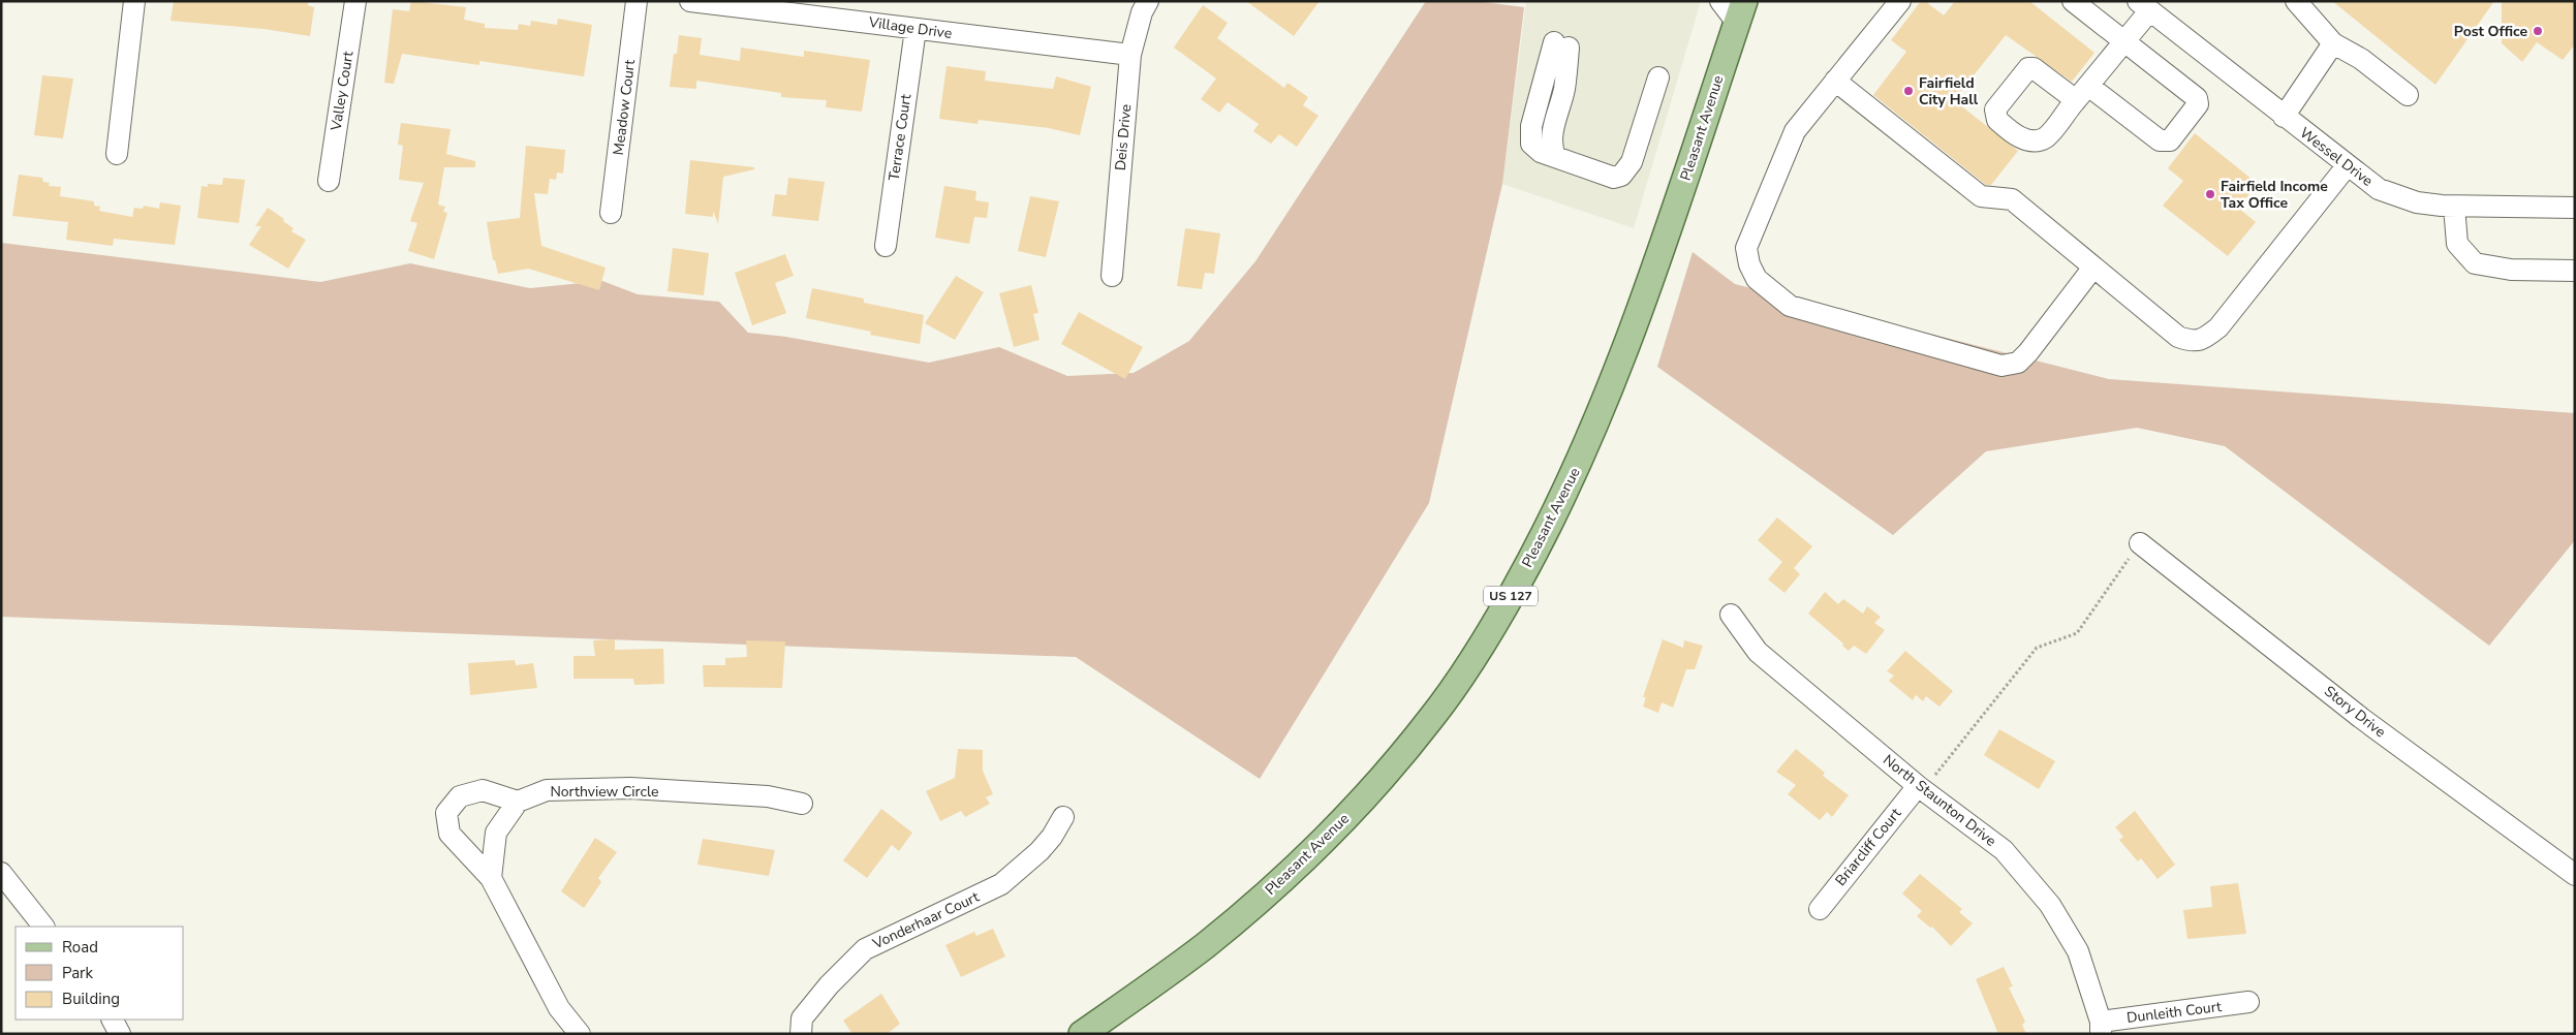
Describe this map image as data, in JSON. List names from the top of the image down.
{
  "streets": {
    "main road": ["Pleasant Avenue", "US 127"],
    "street": [
      "Village Drive",
      "Valley Court",
      "Meadow Court",
      "Terrace Court",
      "Deis Drive",
      "Wessel Drive",
      "Story Drive",
      "Northview Circle",
      "North Staunton Drive",
      "Briarcliff Court",
      "Vonderhaar Court",
      "Dunleith Court"
    ]
  },
  "crossings": [
    ["Village Drive", "Terrace Court"],
    ["Village Drive", "Deis Drive"],
    ["North Staunton Drive", "Briarcliff Court"],
    ["North Staunton Drive", "Dunleith Court"]
  ],
  "places": ["Post Office", "Fairfield City Hall", "Fairfield Income Tax Office"],
  "legend": ["Road", "Park", "Building"]
}
